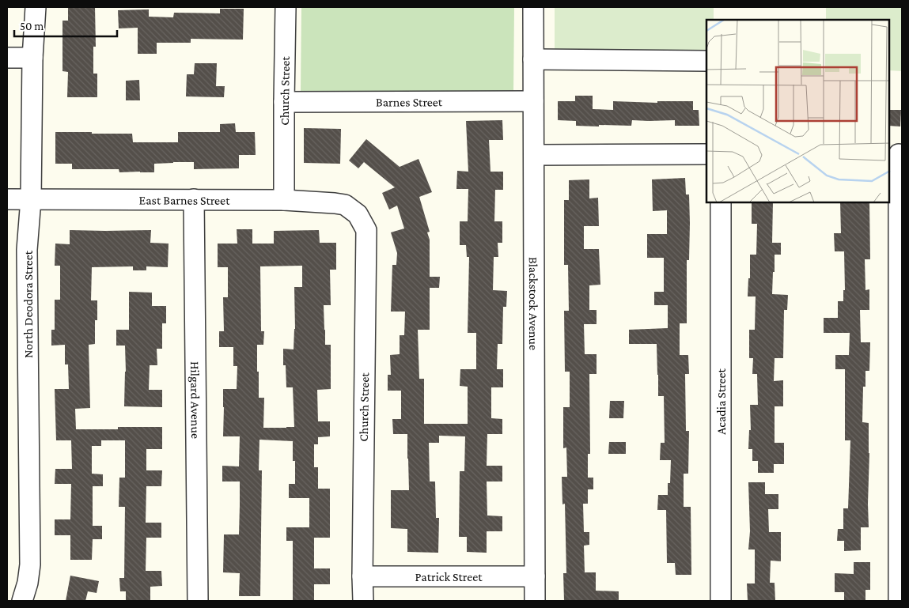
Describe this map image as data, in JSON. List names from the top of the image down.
{
  "streets": {
    "street": [
      "Church Street",
      "Barnes Street",
      "East Barnes Street",
      "Blackstock Avenue",
      "North Deodora Street",
      "Hilgard Avenue",
      "Acadia Street",
      "Patrick Street"
    ]
  },
  "crossings": [
    ["Church Street", "Barnes Street"],
    ["Church Street", "East Barnes Street"],
    ["Church Street", "Patrick Street"],
    ["Barnes Street", "Blackstock Avenue"],
    ["East Barnes Street", "North Deodora Street"],
    ["East Barnes Street", "Hilgard Avenue"],
    ["Blackstock Avenue", "Patrick Street"]
  ],
  "scale_bar": "50 m"
}
